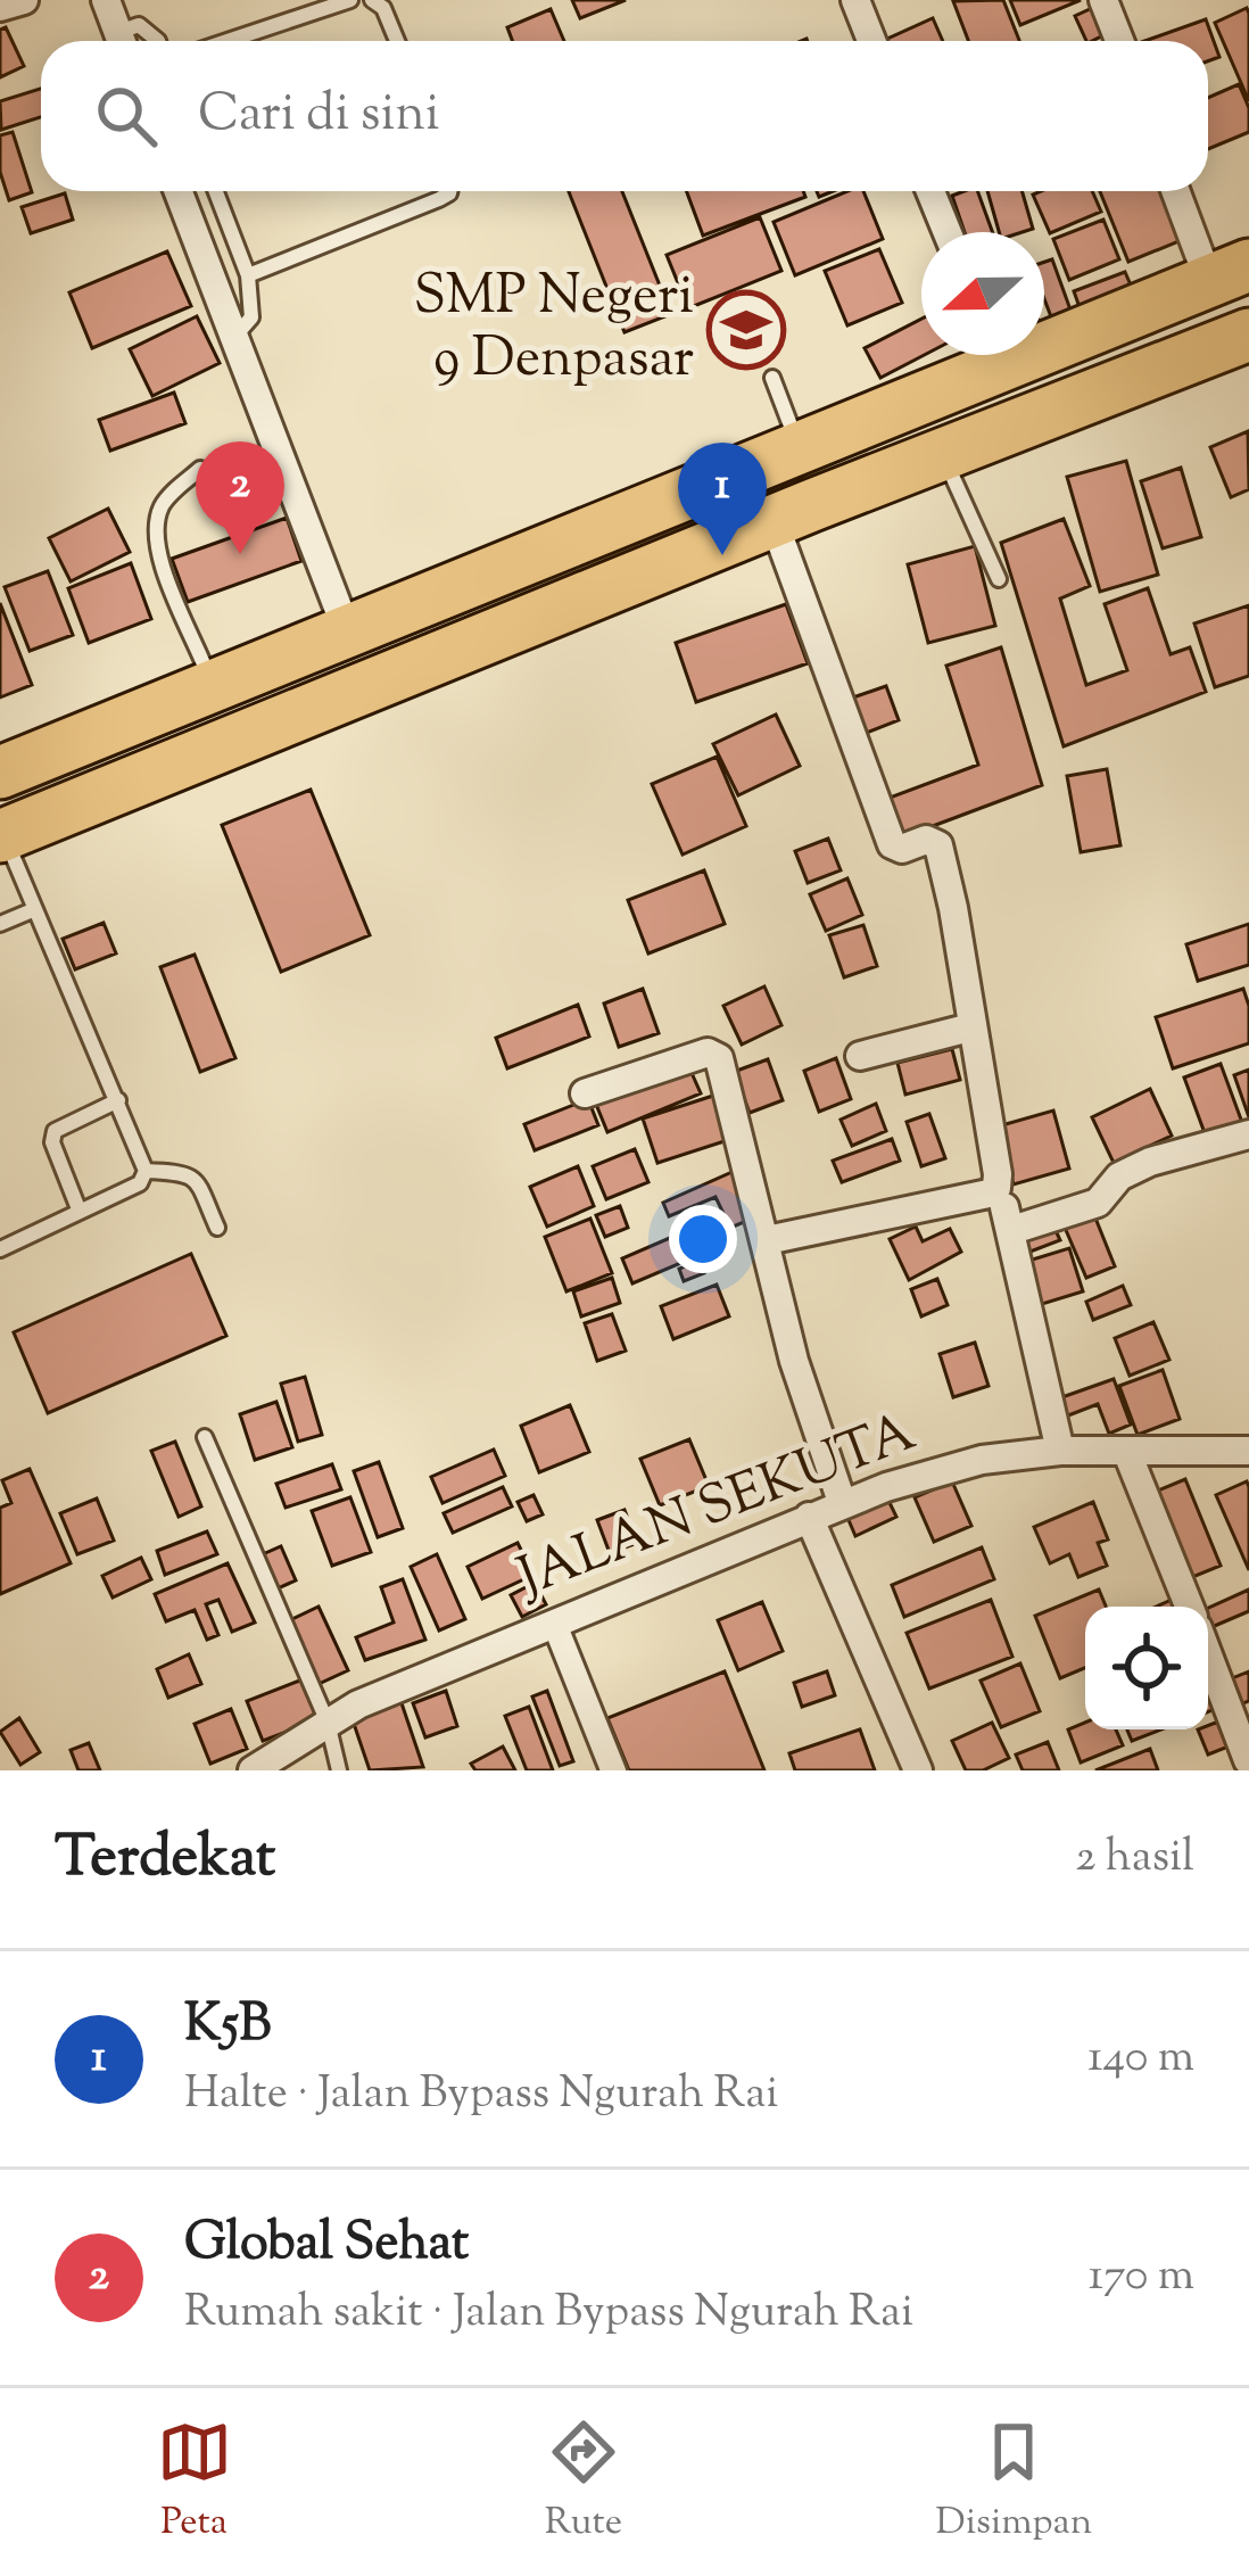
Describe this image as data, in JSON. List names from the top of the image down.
{
  "streets": {
    "street": ["JALAN SEKUTA"]
  },
  "places": {
    "school or university": ["SMP Negeri 9 Denpasar"]
  },
  "north": "left",
  "page": {
    "search": "Cari di sini",
    "pins": ["2", "1"],
    "heading": ["Terdekat", "2 hasil"],
    "list": [
      {
        "mark": "1",
        "name": "K5B",
        "note": "Halte · Jalan Bypass Ngurah Rai",
        "value": "140 m"
      },
      {
        "mark": "2",
        "name": "Global Sehat",
        "note": "Rumah sakit · Jalan Bypass Ngurah Rai",
        "value": "170 m"
      }
    ],
    "nav": ["Peta", "Rute", "Disimpan"]
  }
}
